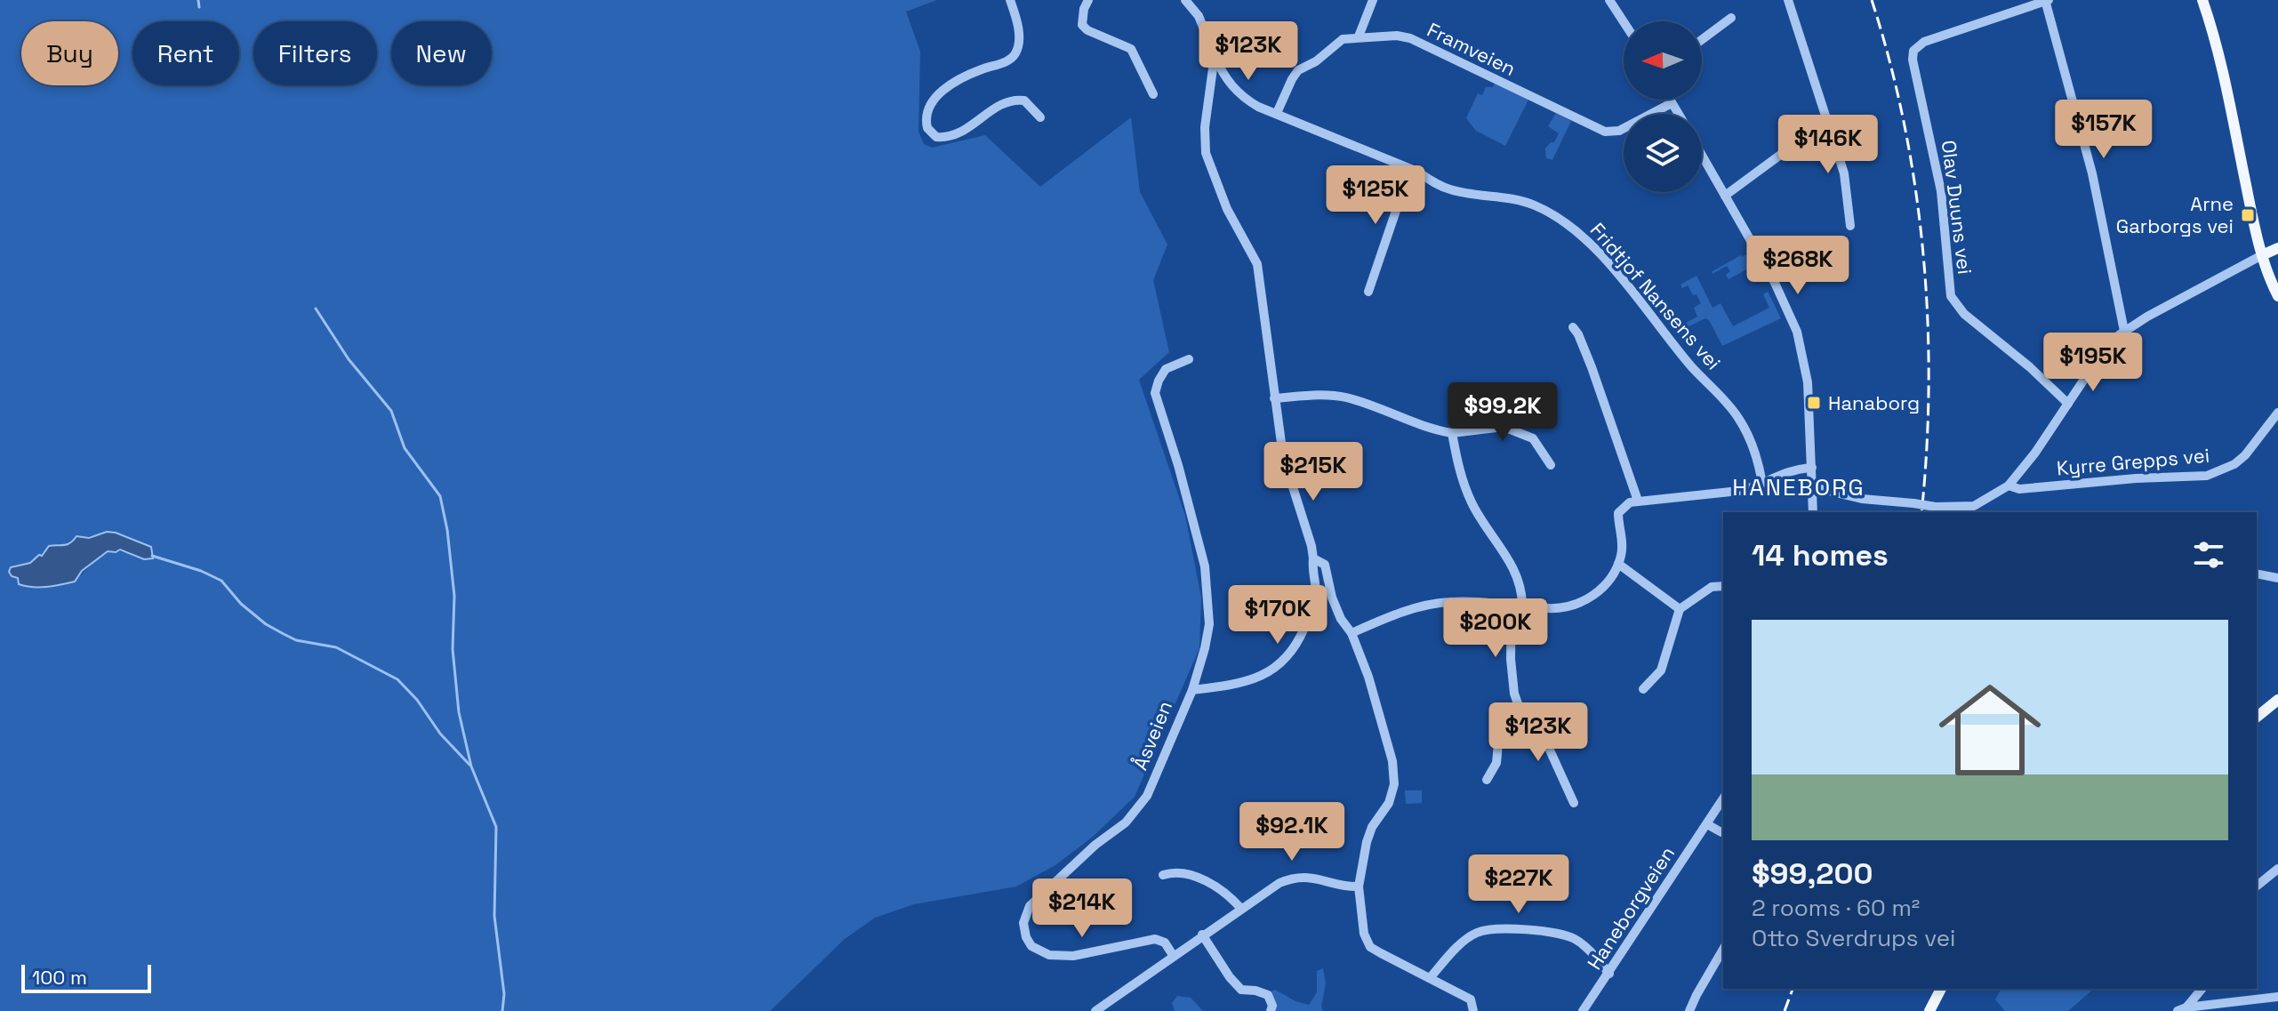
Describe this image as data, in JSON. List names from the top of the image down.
{
  "streets": {
    "street": [
      "Framveien",
      "Olav Duuns vei",
      "Fridtjof Nansens vei",
      "Kyrre Grepps vei",
      "Åsveien",
      "Haneborgveien"
    ]
  },
  "crossings": [
    ["Framveien", "Fridtjof Nansens vei"]
  ],
  "districts": ["HANEBORG"],
  "places": {
    "transit": ["Arne Garborgs vei", "Hanaborg"]
  },
  "scale_bar": "100 m",
  "north": "left",
  "page": {
    "price": [
      "$123K",
      "$157K",
      "$146K",
      "$125K",
      "$268K",
      "$195K",
      "$99.2K",
      "$215K",
      "$170K",
      "$200K",
      "$123K",
      "$92.1K",
      "$227K",
      "$214K"
    ],
    "chip": [
      "Buy",
      "Rent",
      "Filters",
      "New"
    ],
    "heading": "14 homes",
    "list": [
      {
        "name": "$99,200",
        "note": "2 rooms · 60 m² · Otto Sverdrups vei"
      }
    ],
    "scale": "100 m"
  }
}
